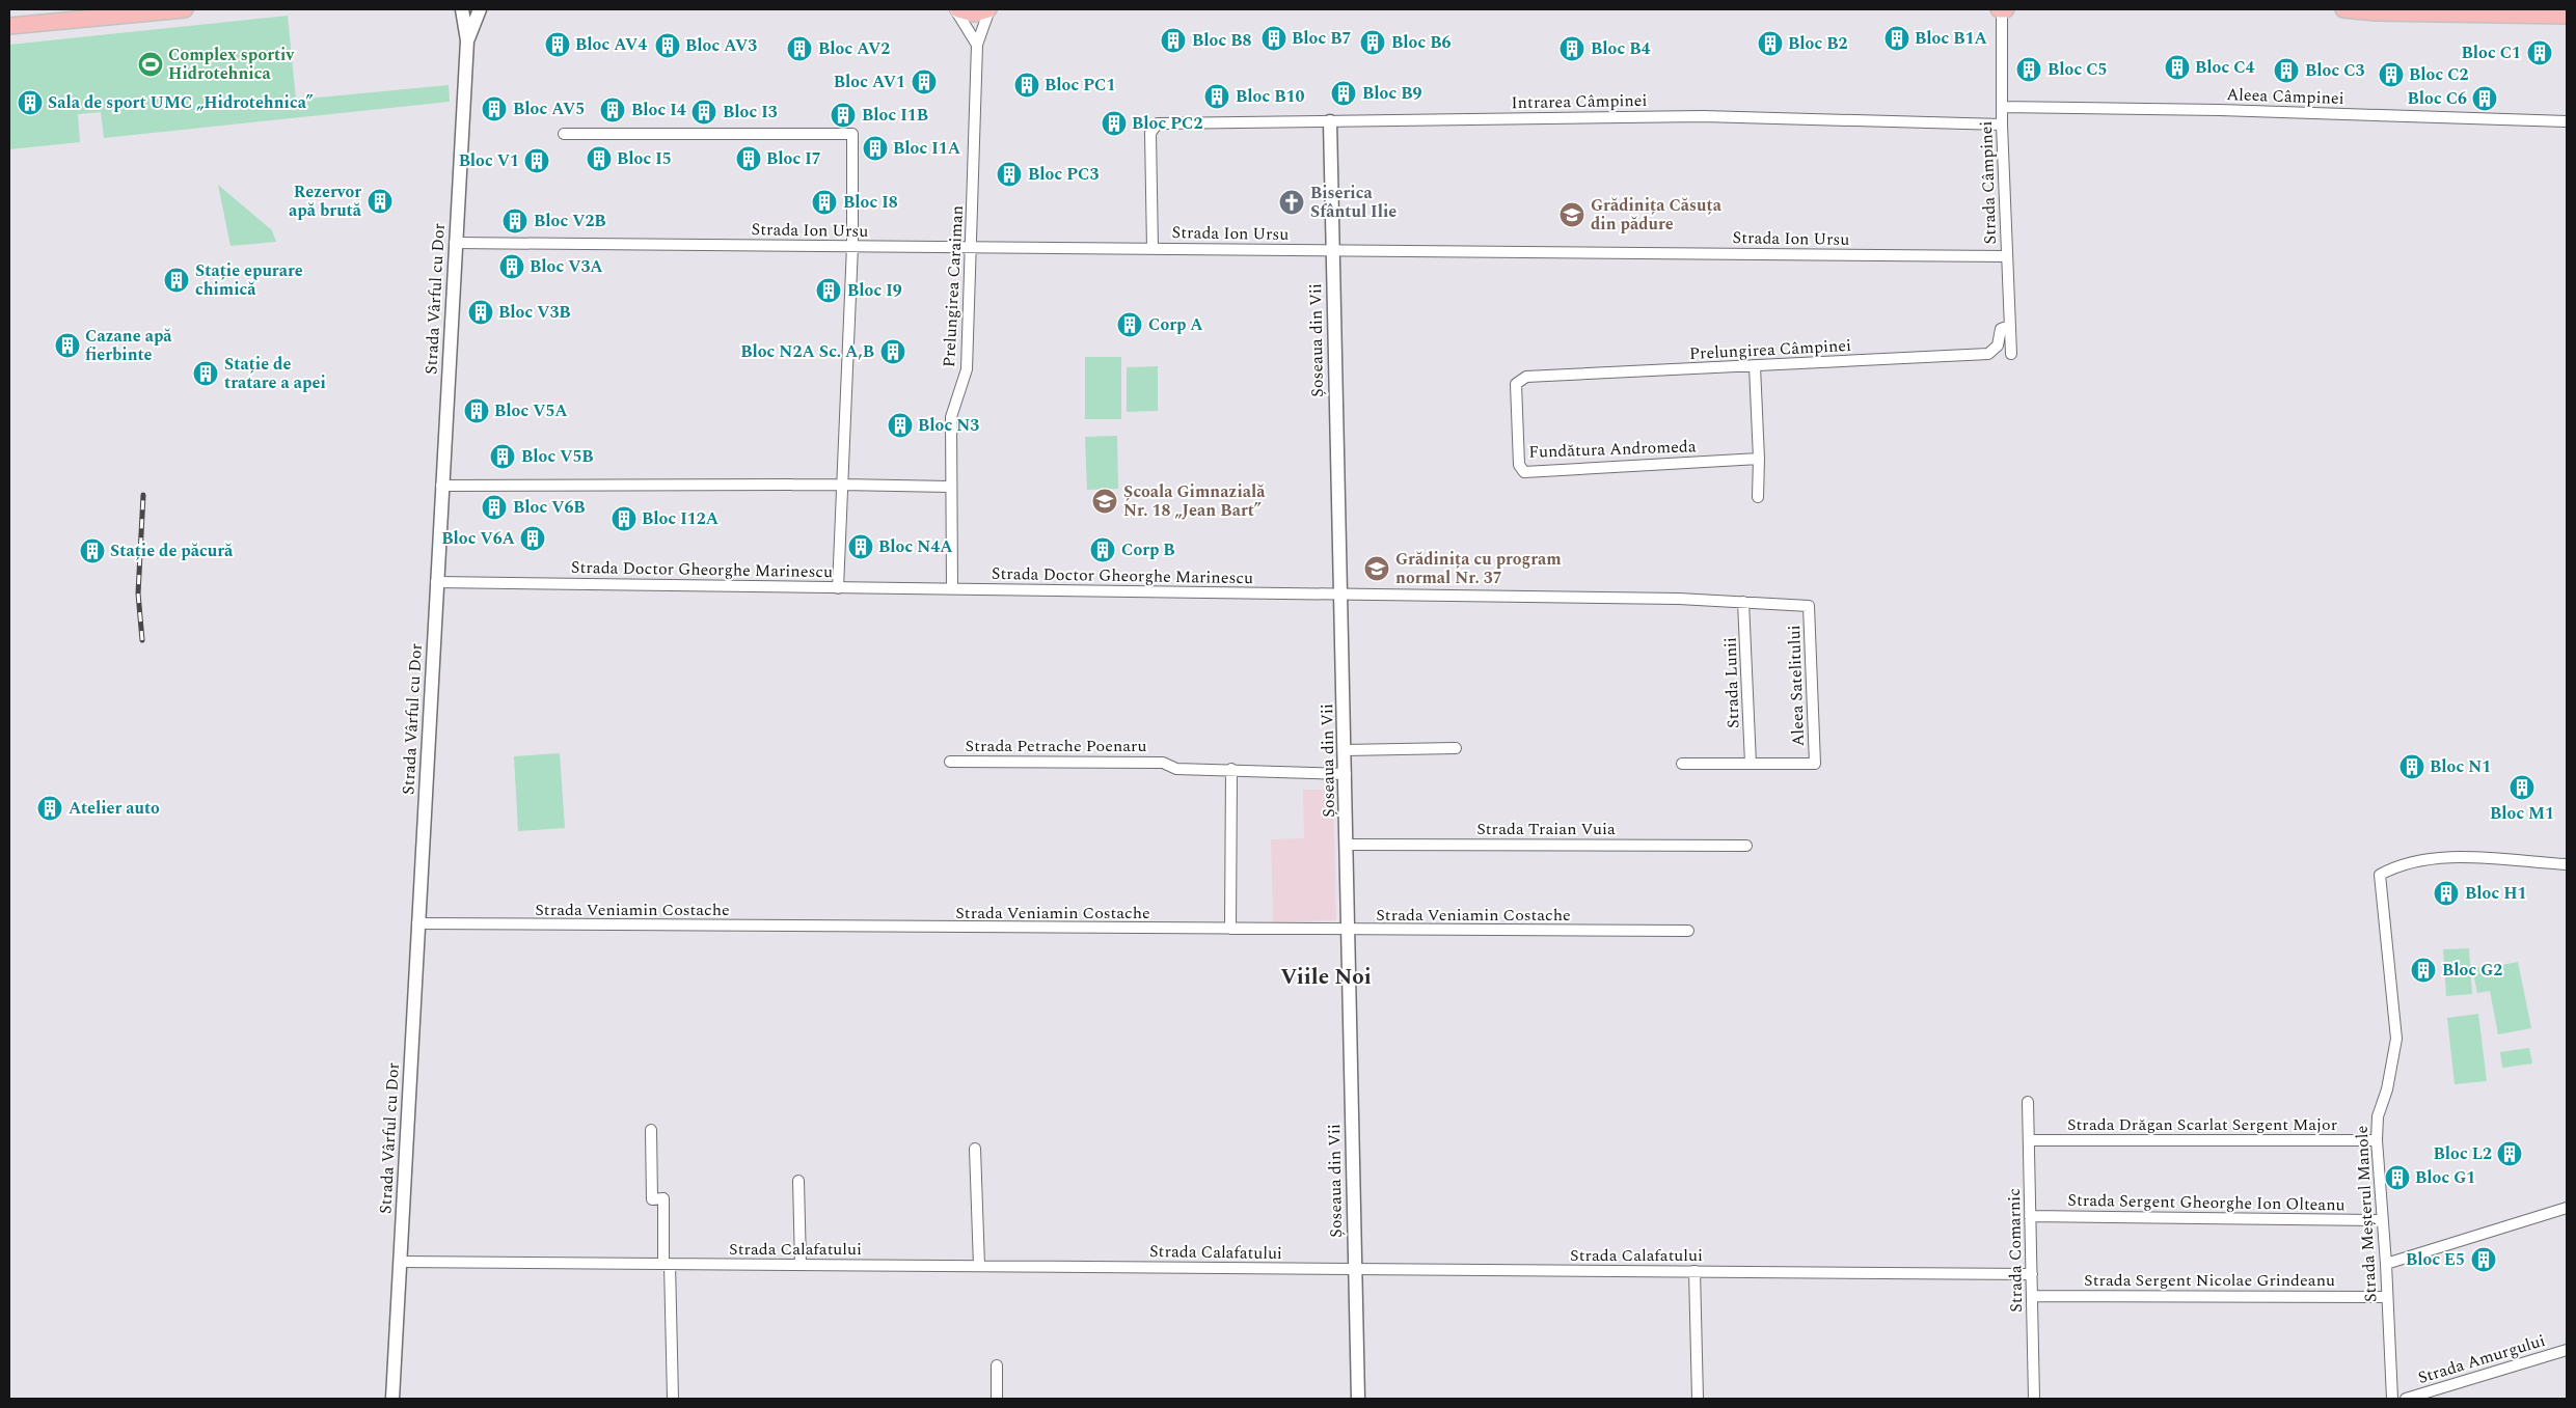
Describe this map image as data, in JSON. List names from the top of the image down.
{
  "streets": {
    "street": [
      "Aleea Câmpinei",
      "Intrarea Câmpinei",
      "Strada Câmpinei",
      "Strada Ion Ursu",
      "Prelungirea Caraiman",
      "Strada Vârful cu Dor",
      "Șoseaua din Vii",
      "Prelungirea Câmpinei",
      "Fundătura Andromeda",
      "Strada Doctor Gheorghe Marinescu",
      "Strada Lunii",
      "Aleea Satelitului",
      "Strada Petrache Poenaru",
      "Strada Traian Vuia",
      "Strada Veniamin Costache",
      "Strada Drăgan Scarlat Sergent Major",
      "Strada Sergent Gheorghe Ion Olteanu",
      "Strada Meșterul Manole",
      "Strada Calafatului",
      "Strada Comarnic",
      "Strada Sergent Nicolae Grindeanu",
      "Strada Amurgului"
    ]
  },
  "crossings": [
    ["Aleea Câmpinei", "Strada Câmpinei"],
    ["Intrarea Câmpinei", "Strada Câmpinei"],
    ["Intrarea Câmpinei", "Strada Ion Ursu"],
    ["Intrarea Câmpinei", "Șoseaua din Vii"],
    ["Strada Câmpinei", "Strada Ion Ursu"],
    ["Strada Câmpinei", "Prelungirea Câmpinei"],
    ["Strada Ion Ursu", "Prelungirea Caraiman"],
    ["Strada Ion Ursu", "Strada Vârful cu Dor"],
    ["Strada Ion Ursu", "Șoseaua din Vii"],
    ["Prelungirea Caraiman", "Strada Doctor Gheorghe Marinescu"],
    ["Strada Vârful cu Dor", "Strada Doctor Gheorghe Marinescu"],
    ["Strada Vârful cu Dor", "Strada Veniamin Costache"],
    ["Strada Vârful cu Dor", "Strada Calafatului"],
    ["Șoseaua din Vii", "Strada Doctor Gheorghe Marinescu"],
    ["Șoseaua din Vii", "Strada Petrache Poenaru"],
    ["Șoseaua din Vii", "Strada Traian Vuia"],
    ["Șoseaua din Vii", "Strada Veniamin Costache"],
    ["Șoseaua din Vii", "Strada Calafatului"],
    ["Prelungirea Câmpinei", "Fundătura Andromeda"],
    ["Strada Doctor Gheorghe Marinescu", "Strada Lunii"],
    ["Strada Doctor Gheorghe Marinescu", "Aleea Satelitului"],
    ["Strada Lunii", "Aleea Satelitului"],
    ["Strada Drăgan Scarlat Sergent Major", "Strada Meșterul Manole"],
    ["Strada Drăgan Scarlat Sergent Major", "Strada Comarnic"],
    ["Strada Sergent Gheorghe Ion Olteanu", "Strada Meșterul Manole"],
    ["Strada Sergent Gheorghe Ion Olteanu", "Strada Comarnic"],
    ["Strada Meșterul Manole", "Strada Sergent Nicolae Grindeanu"],
    ["Strada Calafatului", "Strada Comarnic"],
    ["Strada Comarnic", "Strada Sergent Nicolae Grindeanu"]
  ],
  "districts": ["Viile Noi"],
  "places": {
    "building": [
      "Bloc B7",
      "Bloc B1A",
      "Bloc B8",
      "Bloc B6",
      "Bloc B2",
      "Bloc AV4",
      "Bloc AV3",
      "Bloc AV2",
      "Bloc B4",
      "Bloc C1",
      "Bloc C4",
      "Bloc C5",
      "Bloc C3",
      "Bloc C2",
      "Bloc AV1",
      "Bloc PC1",
      "Bloc B9",
      "Bloc B10",
      "Bloc C6",
      "Sala de sport UMC „Hidrotehnica”",
      "Bloc AV5",
      "Bloc I4",
      "Bloc I3",
      "Bloc I1B",
      "Bloc PC2",
      "Bloc I1A",
      "Bloc I5",
      "Bloc I7",
      "Bloc V1",
      "Bloc PC3",
      "Rezervor apă brută",
      "Bloc I8",
      "Bloc V2B",
      "Bloc V3A",
      "Stație epurare chimică",
      "Bloc I9",
      "Bloc V3B",
      "Corp A",
      "Cazane apă fierbinte",
      "Bloc N2A Sc. A,B",
      "Stație de tratare a apei",
      "Bloc V5A",
      "Bloc N3",
      "Bloc V5B",
      "Bloc V6B",
      "Bloc I12A",
      "Bloc V6A",
      "Bloc N4A",
      "Corp B",
      "Stație de păcură",
      "Bloc N1",
      "Bloc M1",
      "Atelier auto",
      "Bloc H1",
      "Bloc G2",
      "Bloc L2",
      "Bloc G1",
      "Bloc E5"
    ],
    "sports": ["Complex sportiv Hidrotehnica"],
    "church": ["Biserica Sfântul Ilie"],
    "school or university": ["Grădinița Căsuța din pădure", "Școala Gimnazială Nr. 18 „Jean Bart”", "Grădinița cu program normal Nr. 37"]
  }
}
